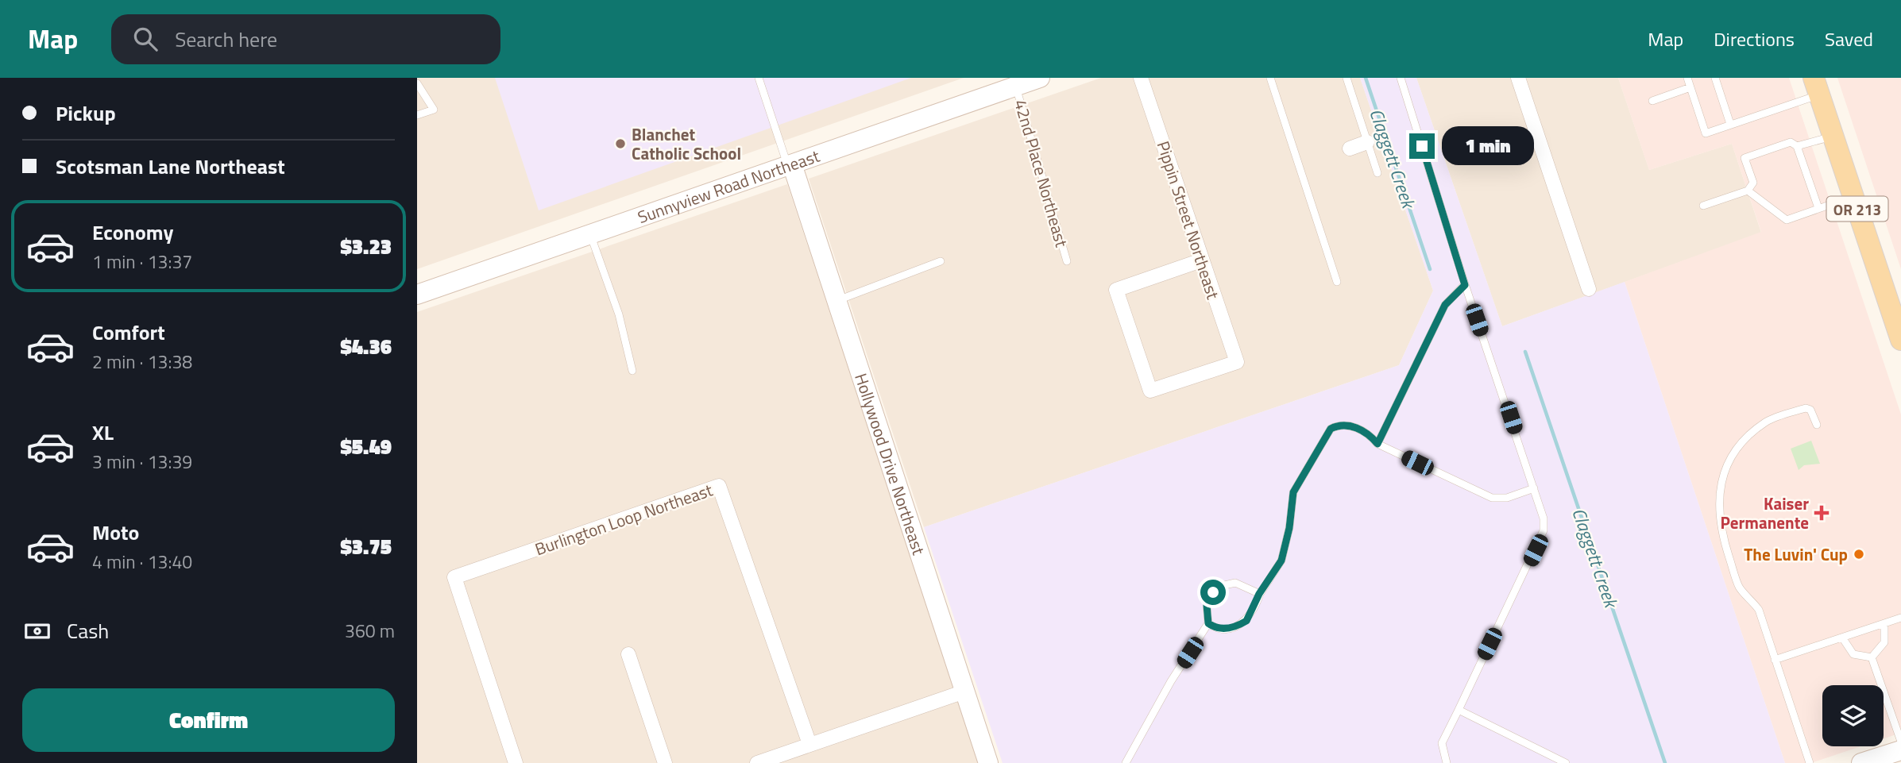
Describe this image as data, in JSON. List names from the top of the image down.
{
  "streets": {
    "main road": ["OR 213"],
    "street": [
      "Sunnyview Road Northeast",
      "Pippin Street Northeast",
      "Hollywood Drive Northeast",
      "Burlington Loop Northeast"
    ],
    "lane": ["42nd Place Northeast"]
  },
  "crossings": [
    ["42nd Place Northeast", "Sunnyview Road Northeast"],
    ["Sunnyview Road Northeast", "Hollywood Drive Northeast"]
  ],
  "water": ["Claggett Creek"],
  "places": {
    "other": ["Blanchet Catholic School", "The Luvin' Cup"],
    "health": ["Kaiser Permanente"]
  },
  "page": {
    "header": "Map",
    "search": "Search here",
    "nav": ["Map", "Directions", "Saved"],
    "banner": ["Pickup", "Scotsman Lane Northeast"],
    "bubble": "1 min",
    "list": [
      {
        "name": "Economy",
        "note": "1 min · 13:37",
        "value": "$3.23"
      },
      {
        "name": "Comfort",
        "note": "2 min · 13:38",
        "value": "$4.36"
      },
      {
        "name": "XL",
        "note": "3 min · 13:39",
        "value": "$5.49"
      },
      {
        "name": "Moto",
        "note": "4 min · 13:40",
        "value": "$3.75"
      }
    ],
    "pay": ["Cash", "360 m"],
    "buttons": "Confirm"
  }
}
